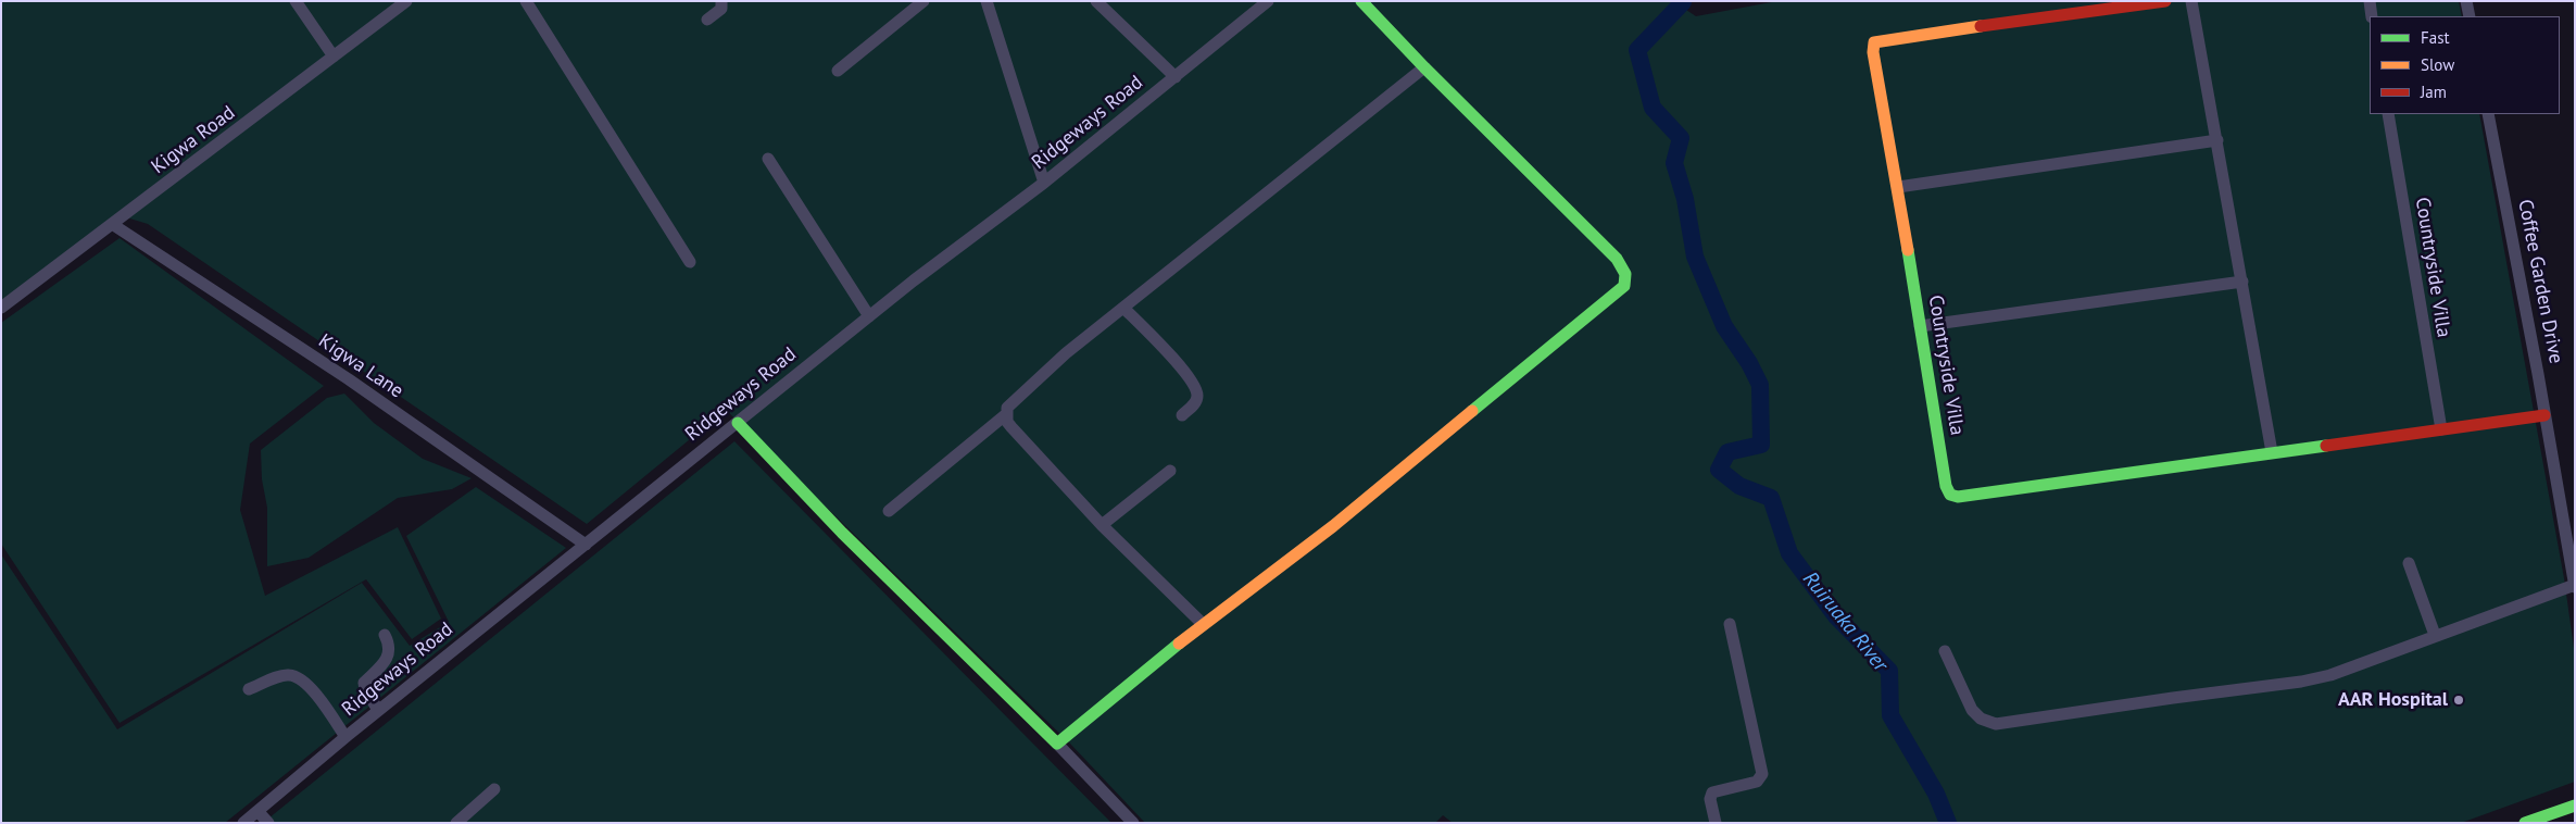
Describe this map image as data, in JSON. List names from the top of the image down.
{
  "streets": {
    "main road": ["Countryside Villa"],
    "street": [
      "Ridgeways Road",
      "Kigwa Road",
      "Coffee Garden Drive",
      "Kigwa Lane"
    ]
  },
  "crossings": [
    ["Ridgeways Road", "Kigwa Lane"],
    ["Kigwa Road", "Kigwa Lane"],
    ["Countryside Villa", "Coffee Garden Drive"]
  ],
  "water": ["Ruiruaka River"],
  "places": ["AAR Hospital"],
  "legend": ["Fast", "Slow", "Jam"]
}
